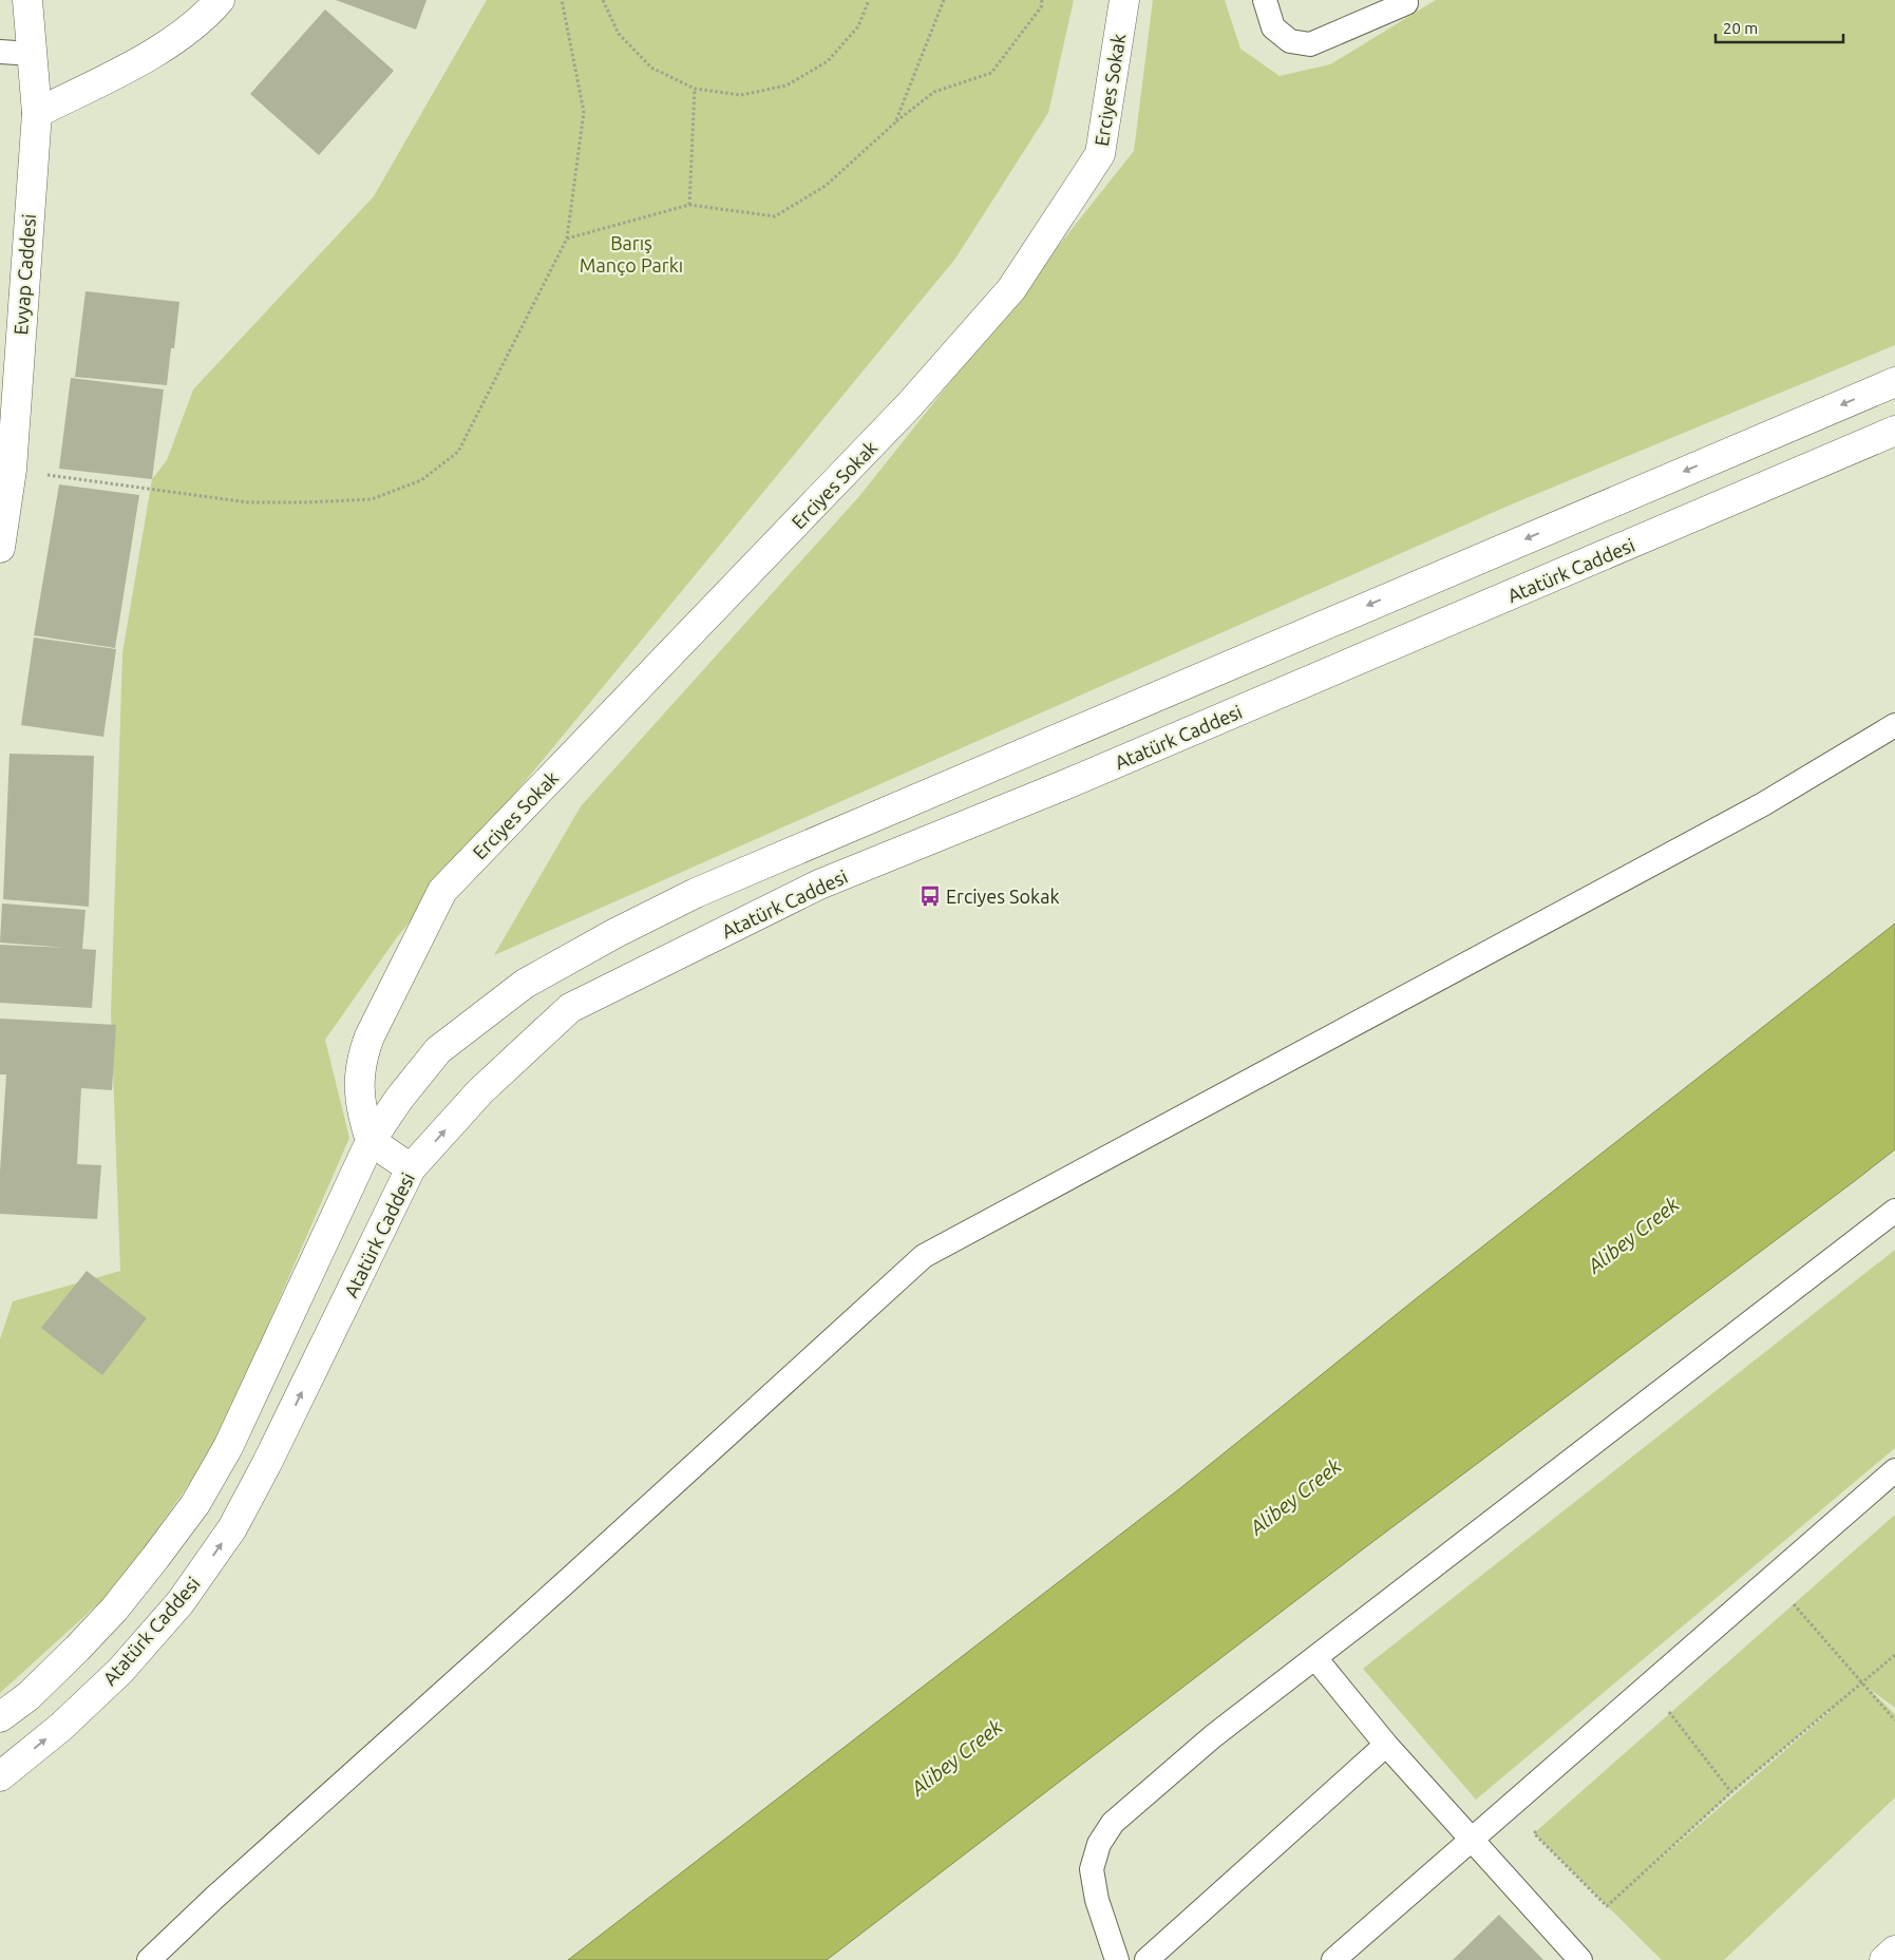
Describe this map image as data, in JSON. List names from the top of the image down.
{
  "streets": {
    "main road": ["Erciyes Sokak", "Evyap Caddesi", "Atatürk Caddesi"]
  },
  "water": ["Alibey Creek"],
  "parks": ["Barış Manço Parkı"],
  "places": {
    "bus stop": ["Erciyes Sokak"]
  },
  "scale_bar": "20 m"
}
